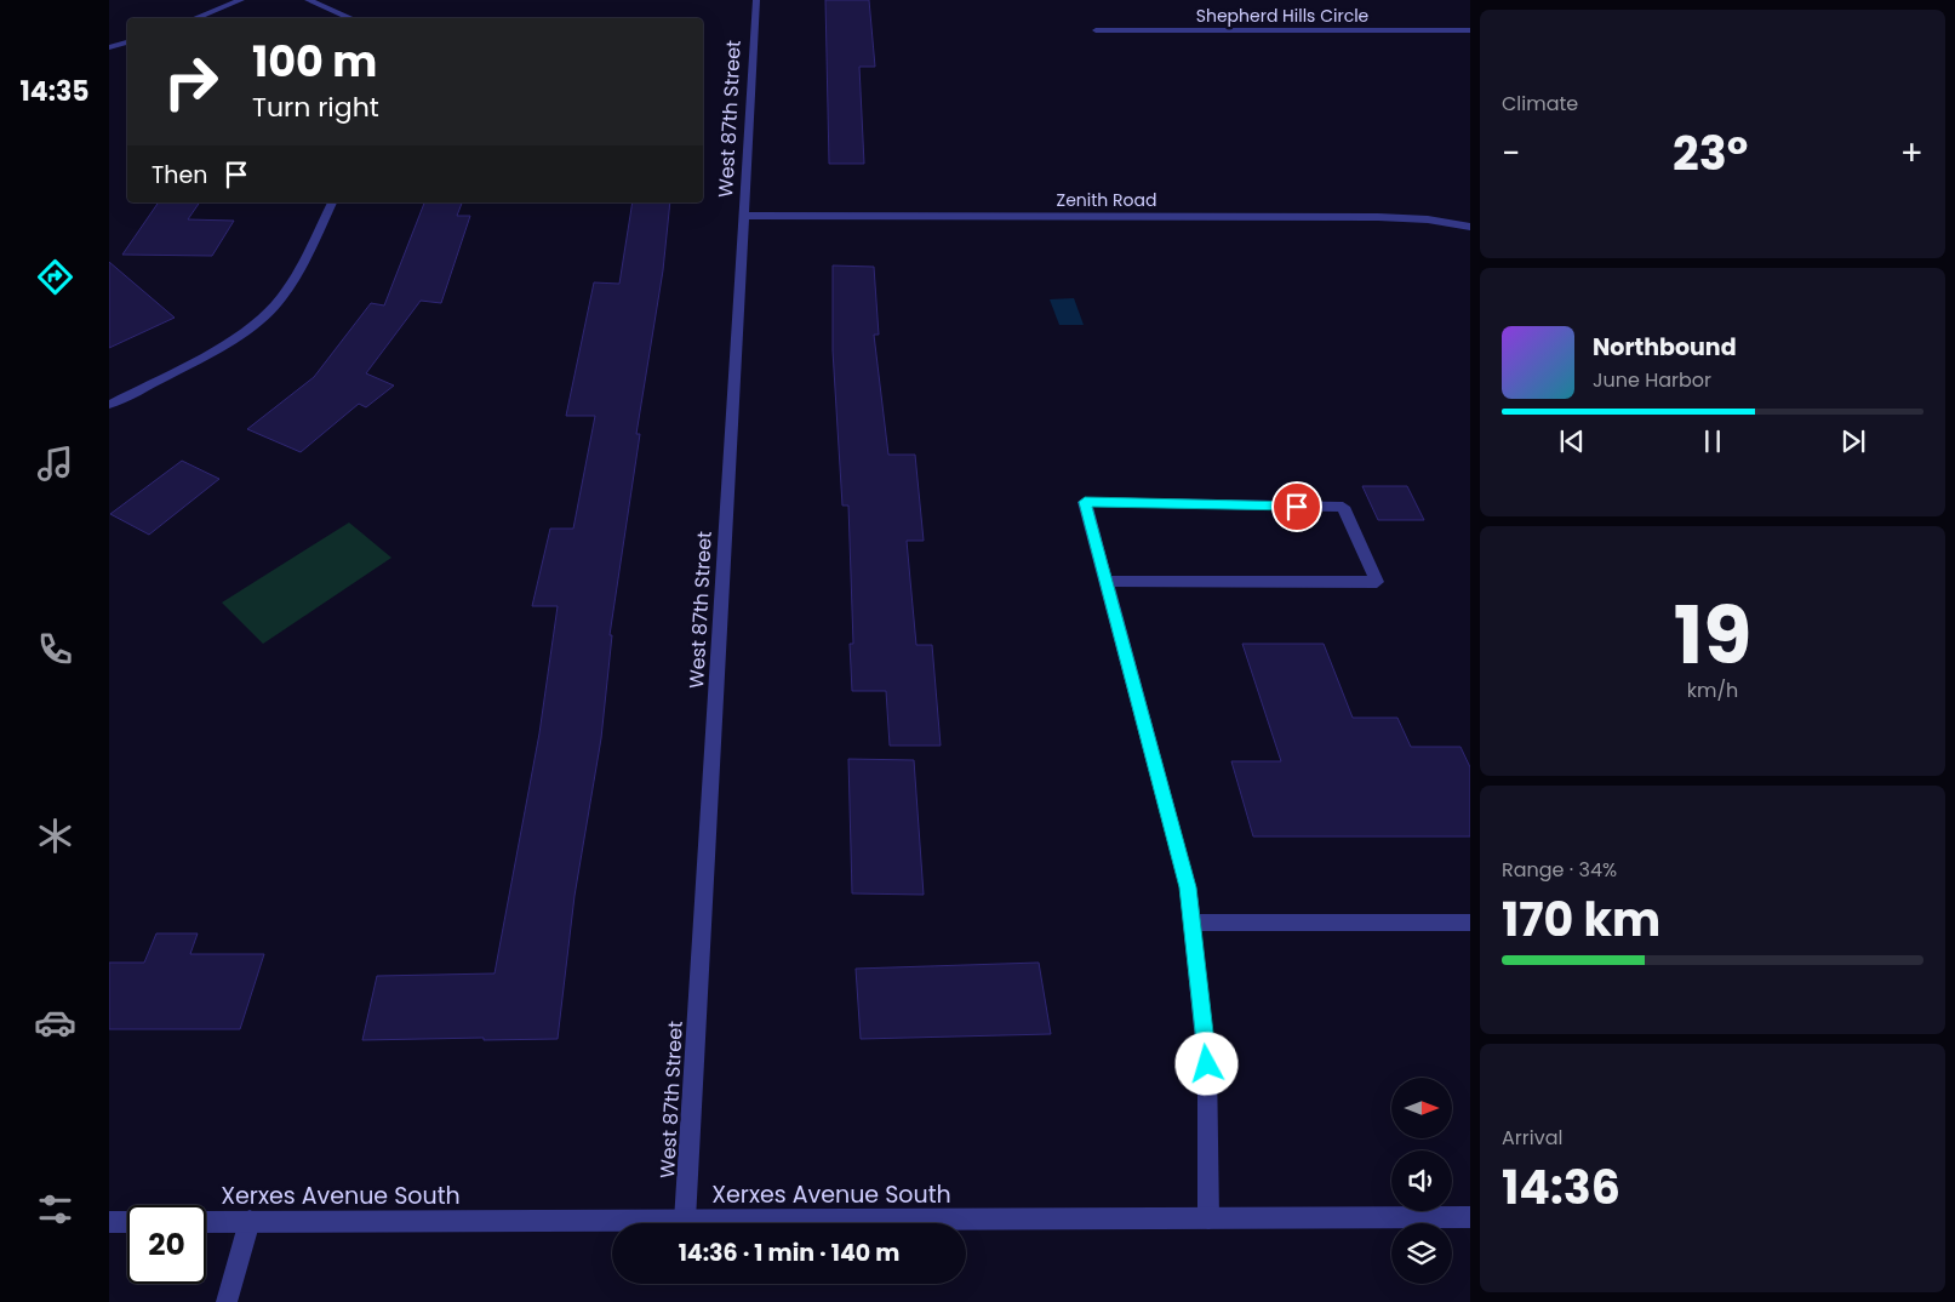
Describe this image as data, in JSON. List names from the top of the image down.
{
  "streets": {
    "street": [
      "Shepherd Hills Circle",
      "West 87th Street",
      "Zenith Road",
      "Xerxes Avenue South"
    ]
  },
  "crossings": [
    ["West 87th Street", "Zenith Road"],
    ["West 87th Street", "Xerxes Avenue South"]
  ],
  "north": "right",
  "page": {
    "tabs": "14:35",
    "tile": [
      "Climate",
      ["19", "km/h"],
      ["Range · 34%", "170 km"],
      ["Arrival", "14:36"]
    ],
    "turn": ["100 m", "Turn right"],
    "heat": ["−", "23°", "+"],
    "then": "Then",
    "song": ["Northbound", "June Harbor"],
    "limit": "20",
    "trip": "14:36 · 1 min · 140 m"
  }
}
